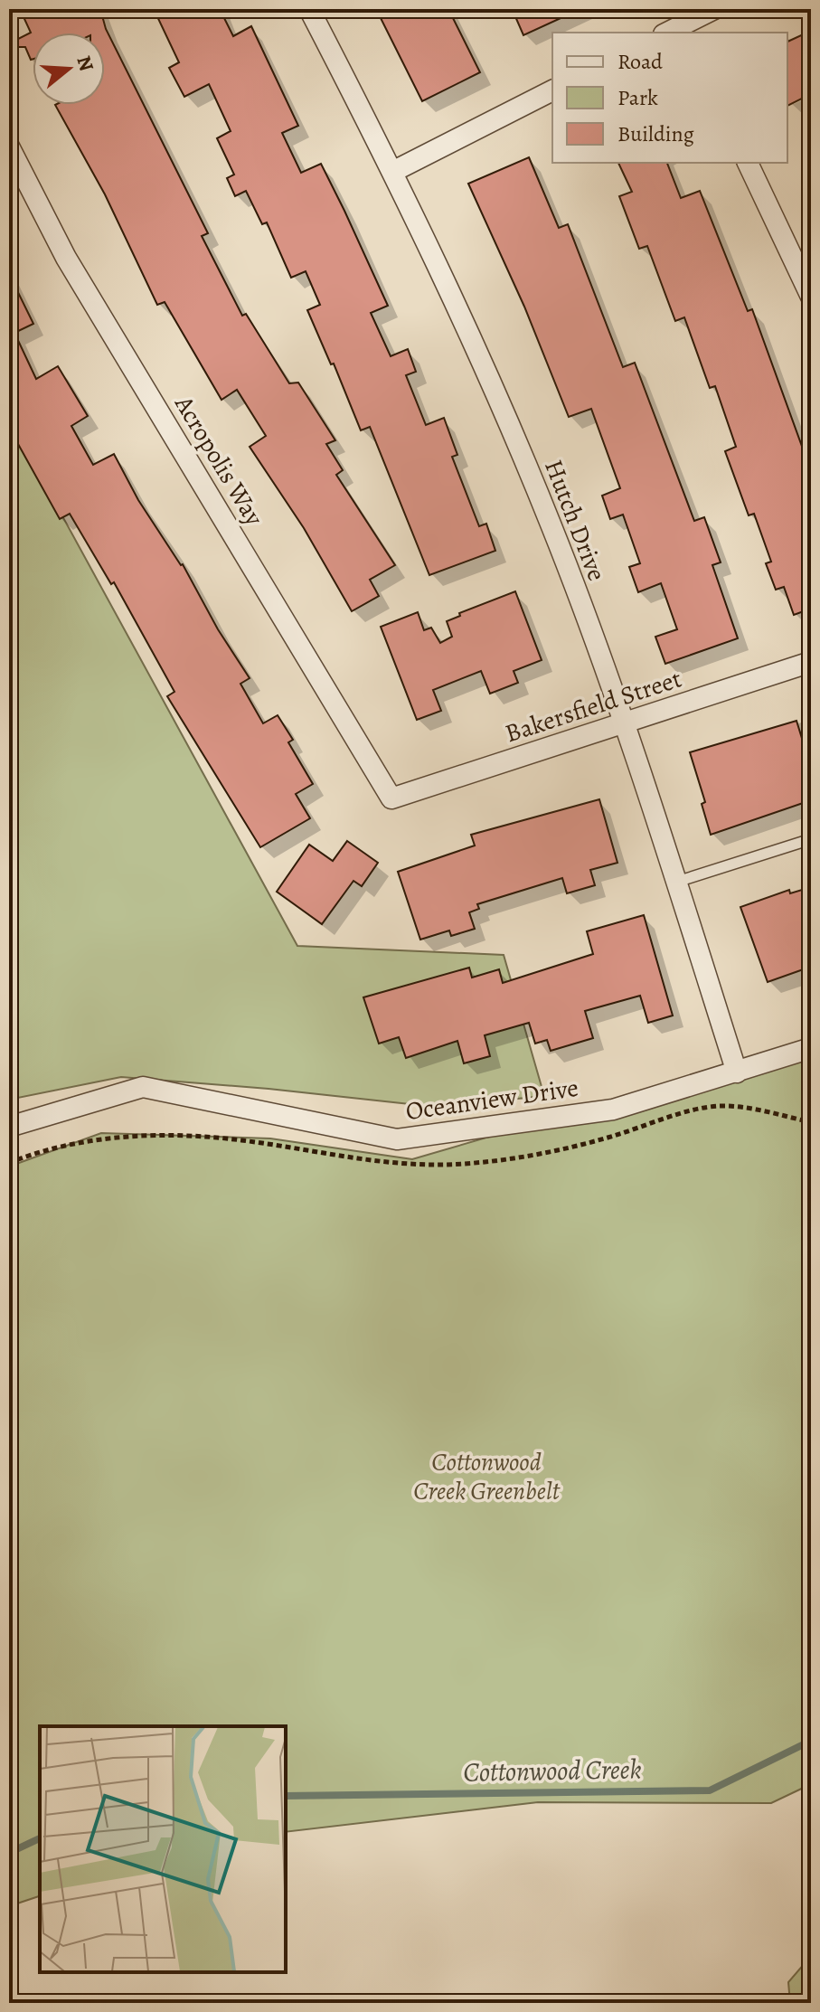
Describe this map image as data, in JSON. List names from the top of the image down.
{
  "streets": {
    "street": [
      "Acropolis Way",
      "Hutch Drive",
      "Bakersfield Street",
      "Oceanview Drive"
    ]
  },
  "crossings": [
    ["Acropolis Way", "Bakersfield Street"],
    ["Hutch Drive", "Bakersfield Street"],
    ["Hutch Drive", "Oceanview Drive"]
  ],
  "water": ["Cottonwood Creek"],
  "parks": ["Cottonwood Creek Greenbelt"],
  "legend": ["Road", "Park", "Building"],
  "north": "right"
}
